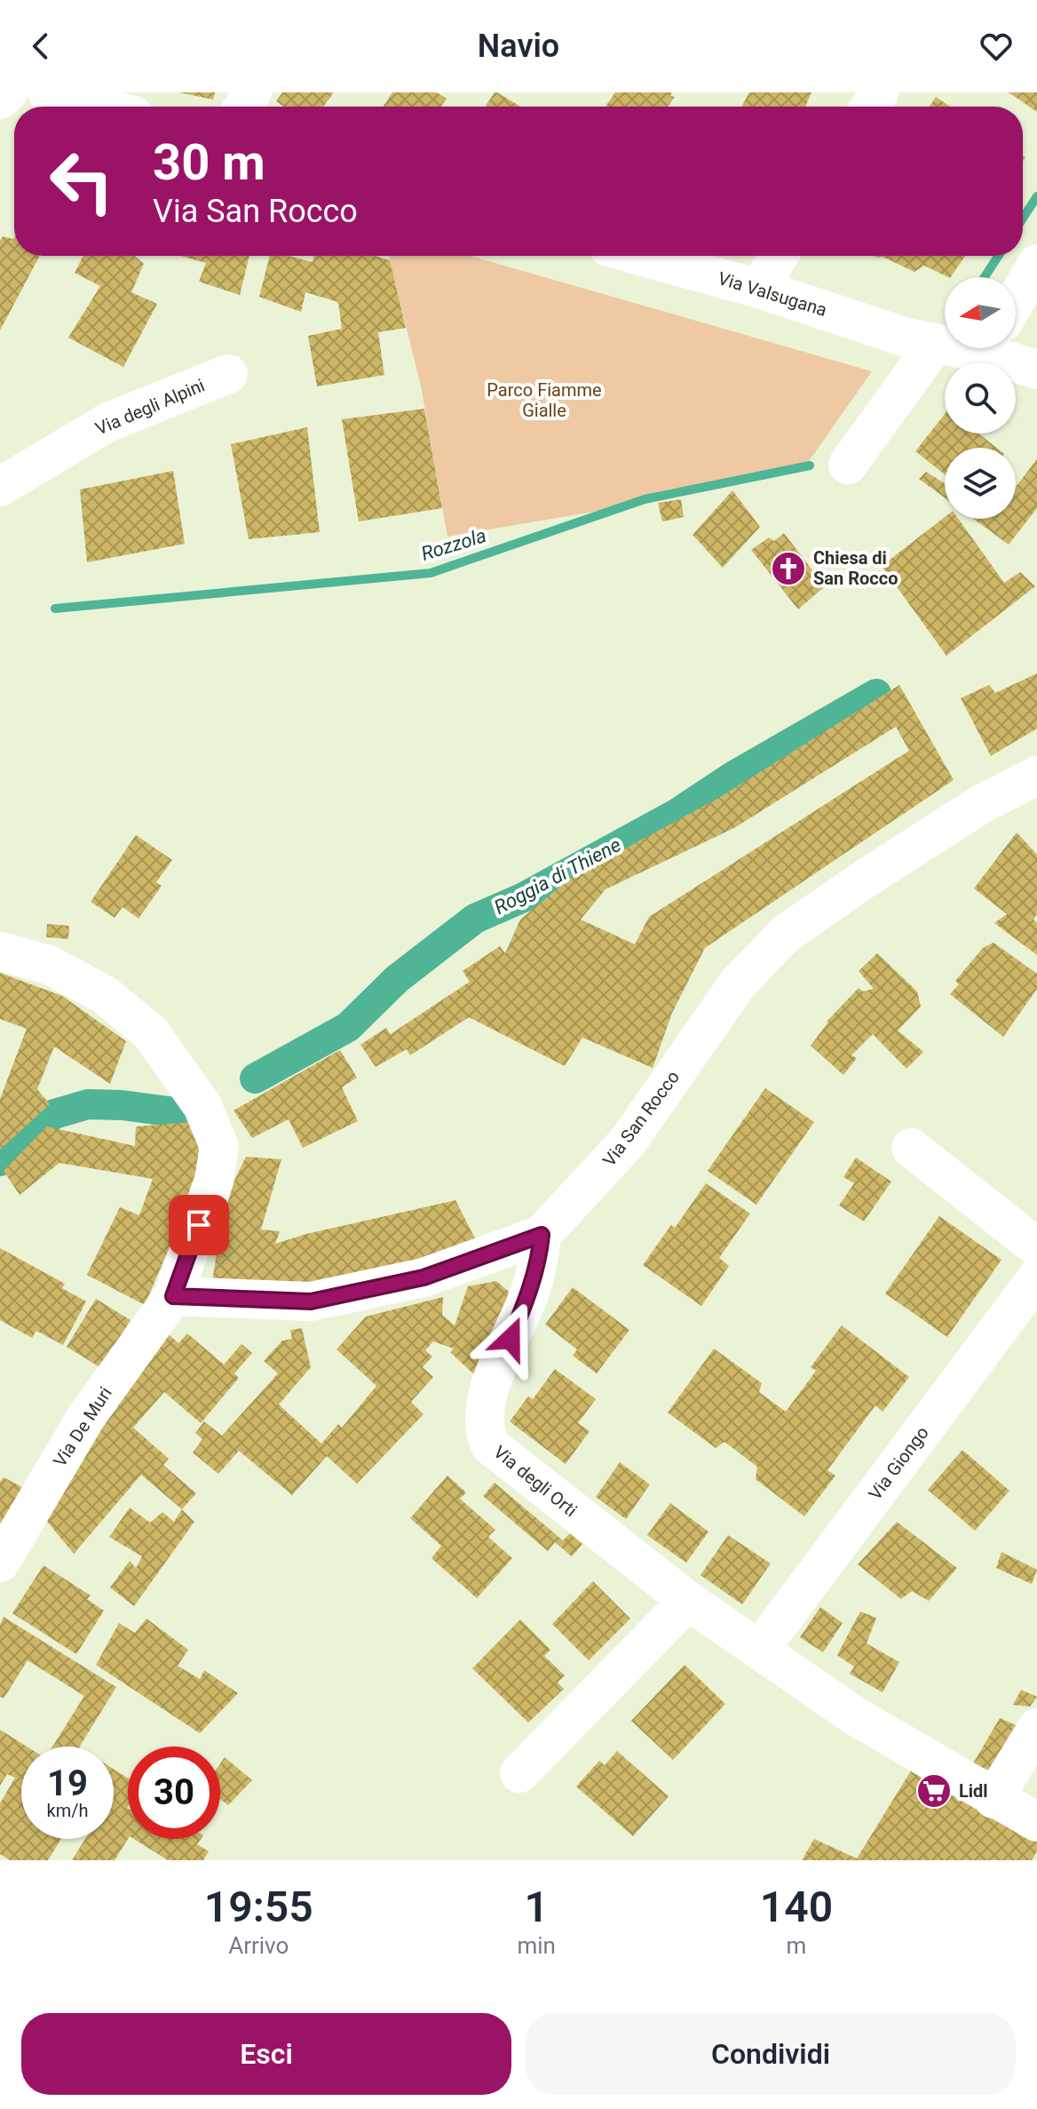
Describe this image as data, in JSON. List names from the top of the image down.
{
  "streets": {
    "street": [
      "Via Valsugana",
      "Via degli Alpini",
      "Via San Rocco",
      "Via De Muri",
      "Via Giongo",
      "Via degli Orti"
    ]
  },
  "crossings": [
    ["Via San Rocco", "Via De Muri"],
    ["Via San Rocco", "Via degli Orti"],
    ["Via Giongo", "Via degli Orti"]
  ],
  "water": ["Rozzola", "Roggia di Thiene"],
  "parks": ["Parco Fiamme Gialle"],
  "places": {
    "church": ["Chiesa di San Rocco"],
    "supermarket": ["Lidl"]
  },
  "north": "left",
  "page": {
    "header": "Navio",
    "turn": ["30 m", "Via San Rocco"],
    "speed": "19 km/h",
    "limit": "30",
    "eta": [
      "19:55",
      "Arrivo",
      "1",
      "min",
      "140",
      "m"
    ],
    "buttons": ["Esci", "Condividi"]
  }
}
